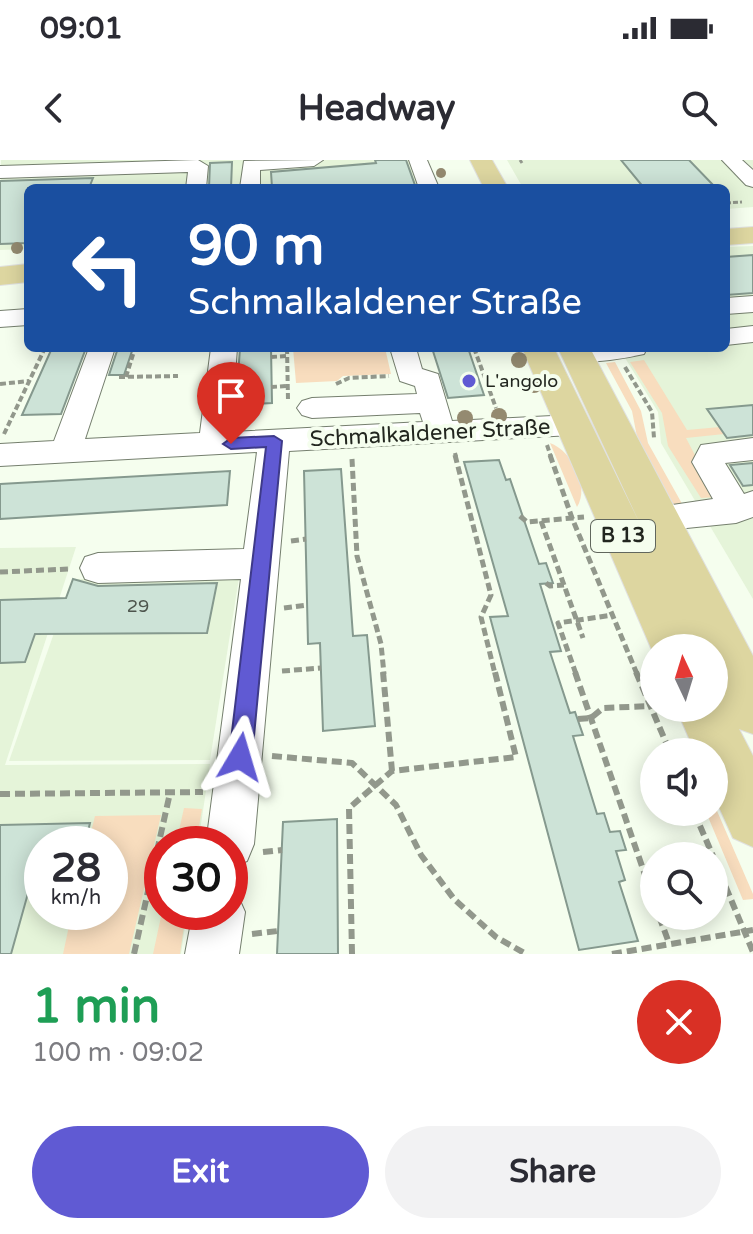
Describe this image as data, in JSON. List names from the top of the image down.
{
  "streets": {
    "main road": ["B 13"],
    "street": ["Schmalkaldener Straße"]
  },
  "crossings": [
    ["Schmalkaldener Straße", "B 13"]
  ],
  "places": ["L'angolo"],
  "house_numbers": ["29"],
  "north": "top",
  "page": {
    "status": "09:01",
    "header": "Headway",
    "turn": ["90 m", "Schmalkaldener Straße"],
    "speed": "28 km/h",
    "limit": "30",
    "heading": ["1 min", "100 m · 09:02"],
    "buttons": ["Exit", "Share"]
  }
}
